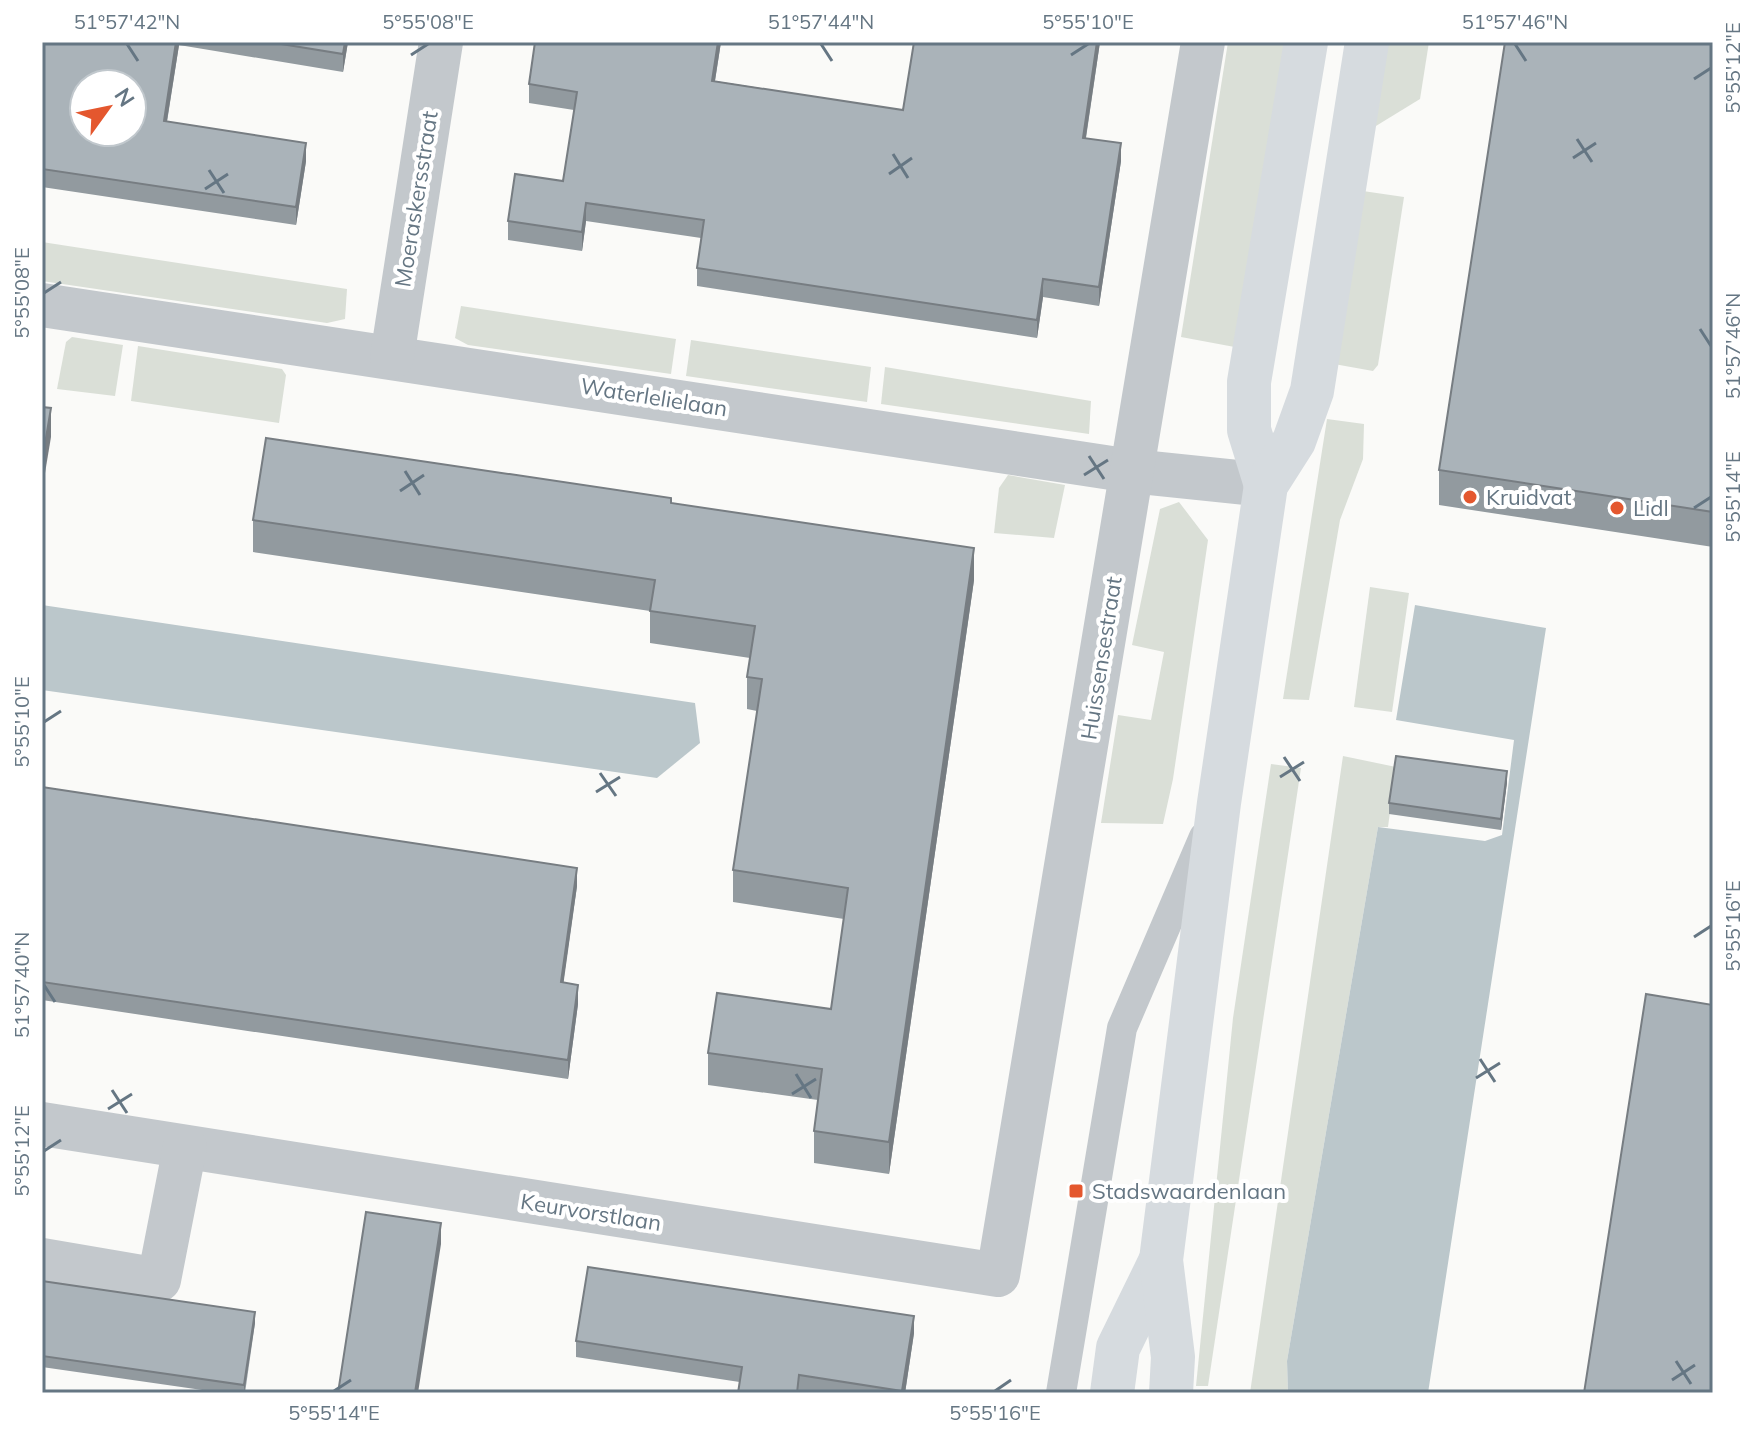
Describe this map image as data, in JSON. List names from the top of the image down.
{
  "streets": {
    "street": [
      "Moeraskersstraat",
      "Waterlelielaan",
      "Huissensestraat",
      "Keurvorstlaan"
    ]
  },
  "crossings": [
    ["Moeraskersstraat", "Waterlelielaan"],
    ["Waterlelielaan", "Huissensestraat"],
    ["Huissensestraat", "Keurvorstlaan"]
  ],
  "places": {
    "other": ["Kruidvat", "Lidl"],
    "transit": ["Stadswaardenlaan"]
  },
  "north": "top right",
  "coordinates": [
    "51°57'42\"N",
    "5°55'08\"E",
    "51°57'44\"N",
    "5°55'10\"E",
    "51°57'46\"N",
    "5°55'12\"E",
    "5°55'14\"E",
    "5°55'16\"E",
    "51°57'40\"N"
  ]
}
